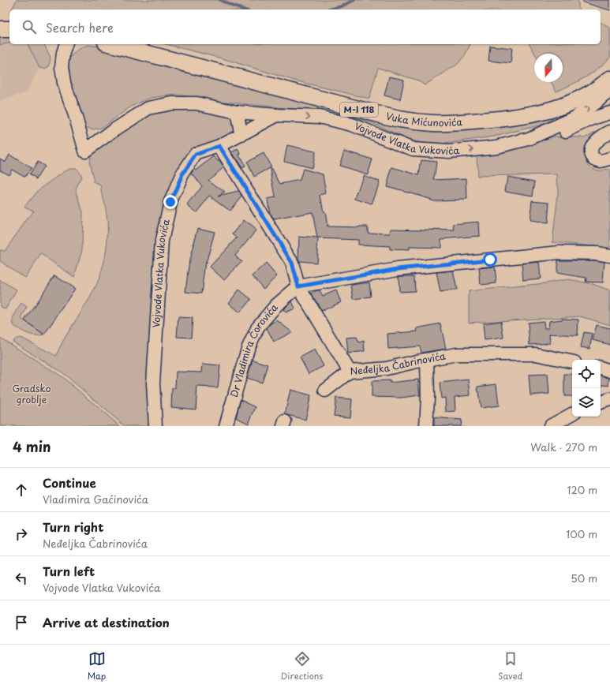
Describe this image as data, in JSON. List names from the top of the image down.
{
  "streets": {
    "main road": ["M-I 118", "Vuka Mićunovića"],
    "street": ["Vojvode Vlatka Vukovića", "Dr Vladimira Ćorovića", "Neđeljka Čabrinovića"]
  },
  "crossings": [
    ["Vojvode Vlatka Vukovića", "Neđeljka Čabrinovića"],
    ["Dr Vladimira Ćorovića", "Neđeljka Čabrinovića"]
  ],
  "parks": ["Gradsko groblje"],
  "north": "bottom",
  "page": {
    "search": "Search here",
    "heading": ["4 min", "Walk · 270 m"],
    "list": [
      ["Continue", "Vladimira Gaćinovića", "120 m"],
      ["Turn right", "Neđeljka Čabrinovića", "100 m"],
      ["Turn left", "Vojvode Vlatka Vukovića", "50 m"],
      "Arrive at destination"
    ],
    "nav": ["Map", "Directions", "Saved"]
  }
}
